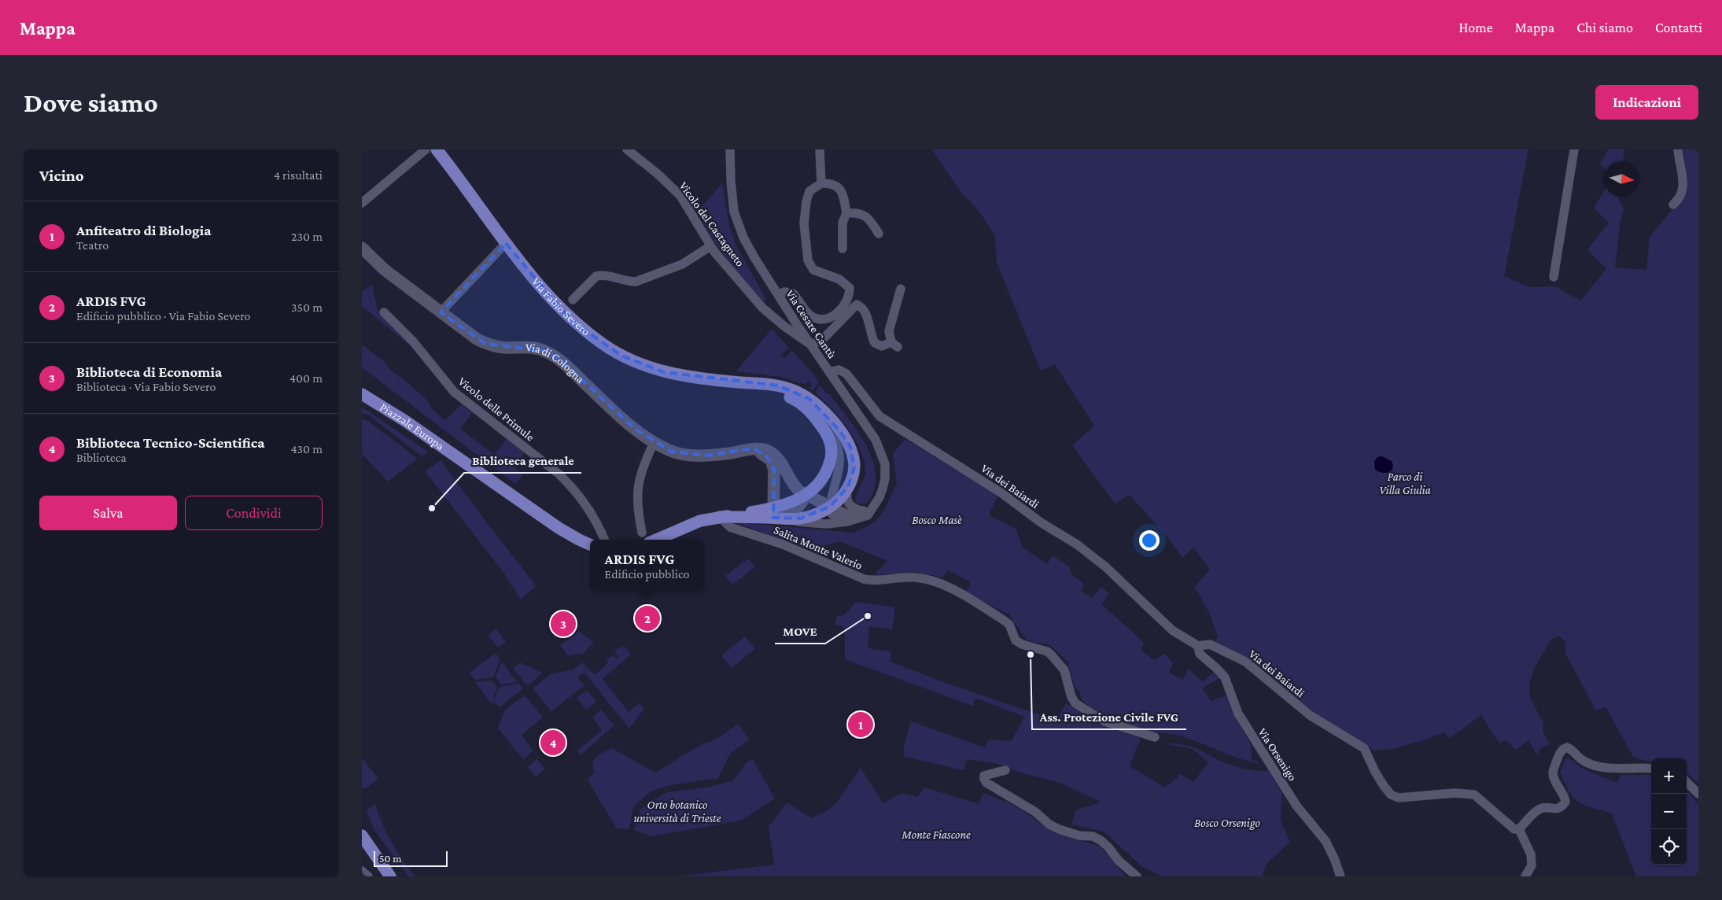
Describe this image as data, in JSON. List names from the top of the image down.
{
  "streets": {
    "main road": ["Via Fabio Severo", "Via di Cologna", "Piazzale Europa"],
    "street": [
      "Vicolo del Castagneto",
      "Via Cesare Cantù",
      "Vicolo delle Primule",
      "Via dei Baiardi",
      "Salita Monte Valerio",
      "Via Orsenigo"
    ]
  },
  "crossings": [
    ["Vicolo del Castagneto", "Via Cesare Cantù"],
    ["Via Fabio Severo", "Via Cesare Cantù"],
    ["Via Fabio Severo", "Via di Cologna"],
    ["Via Fabio Severo", "Salita Monte Valerio"],
    ["Via Cesare Cantù", "Via dei Baiardi"],
    ["Via dei Baiardi", "Via Orsenigo"]
  ],
  "parks": [
    "Parco di Villa Giulia",
    "Bosco Masè",
    "Orto botanico università di Trieste",
    "Bosco Orsenigo",
    "Monte Fiascone"
  ],
  "places": ["Biblioteca generale", "MOVE", "Ass. Protezione Civile FVG"],
  "scale_bar": "50 m",
  "north": "right",
  "page": {
    "header": "Mappa",
    "nav": [
      "Home",
      "Mappa",
      "Chi siamo",
      "Contatti"
    ],
    "buttons": [
      "Indicazioni",
      ["Salva", "Condividi"]
    ],
    "title": "Dove siamo",
    "heading": ["Vicino", "4 risultati"],
    "list": [
      {
        "mark": "1",
        "name": "Anfiteatro di Biologia",
        "note": "Teatro",
        "value": "230 m"
      },
      {
        "mark": "2",
        "name": "ARDIS FVG",
        "note": "Edificio pubblico · Via Fabio Severo",
        "value": "350 m"
      },
      {
        "mark": "3",
        "name": "Biblioteca di Economia",
        "note": "Biblioteca · Via Fabio Severo",
        "value": "400 m"
      },
      {
        "mark": "4",
        "name": "Biblioteca Tecnico-Scientifica",
        "note": "Biblioteca",
        "value": "430 m"
      }
    ],
    "popup": ["ARDIS FVG", "Edificio pubblico"],
    "pins": [
      "2",
      "3",
      "1",
      "4"
    ],
    "map_buttons": ["+", "−"],
    "scale": "50 m"
  }
}
